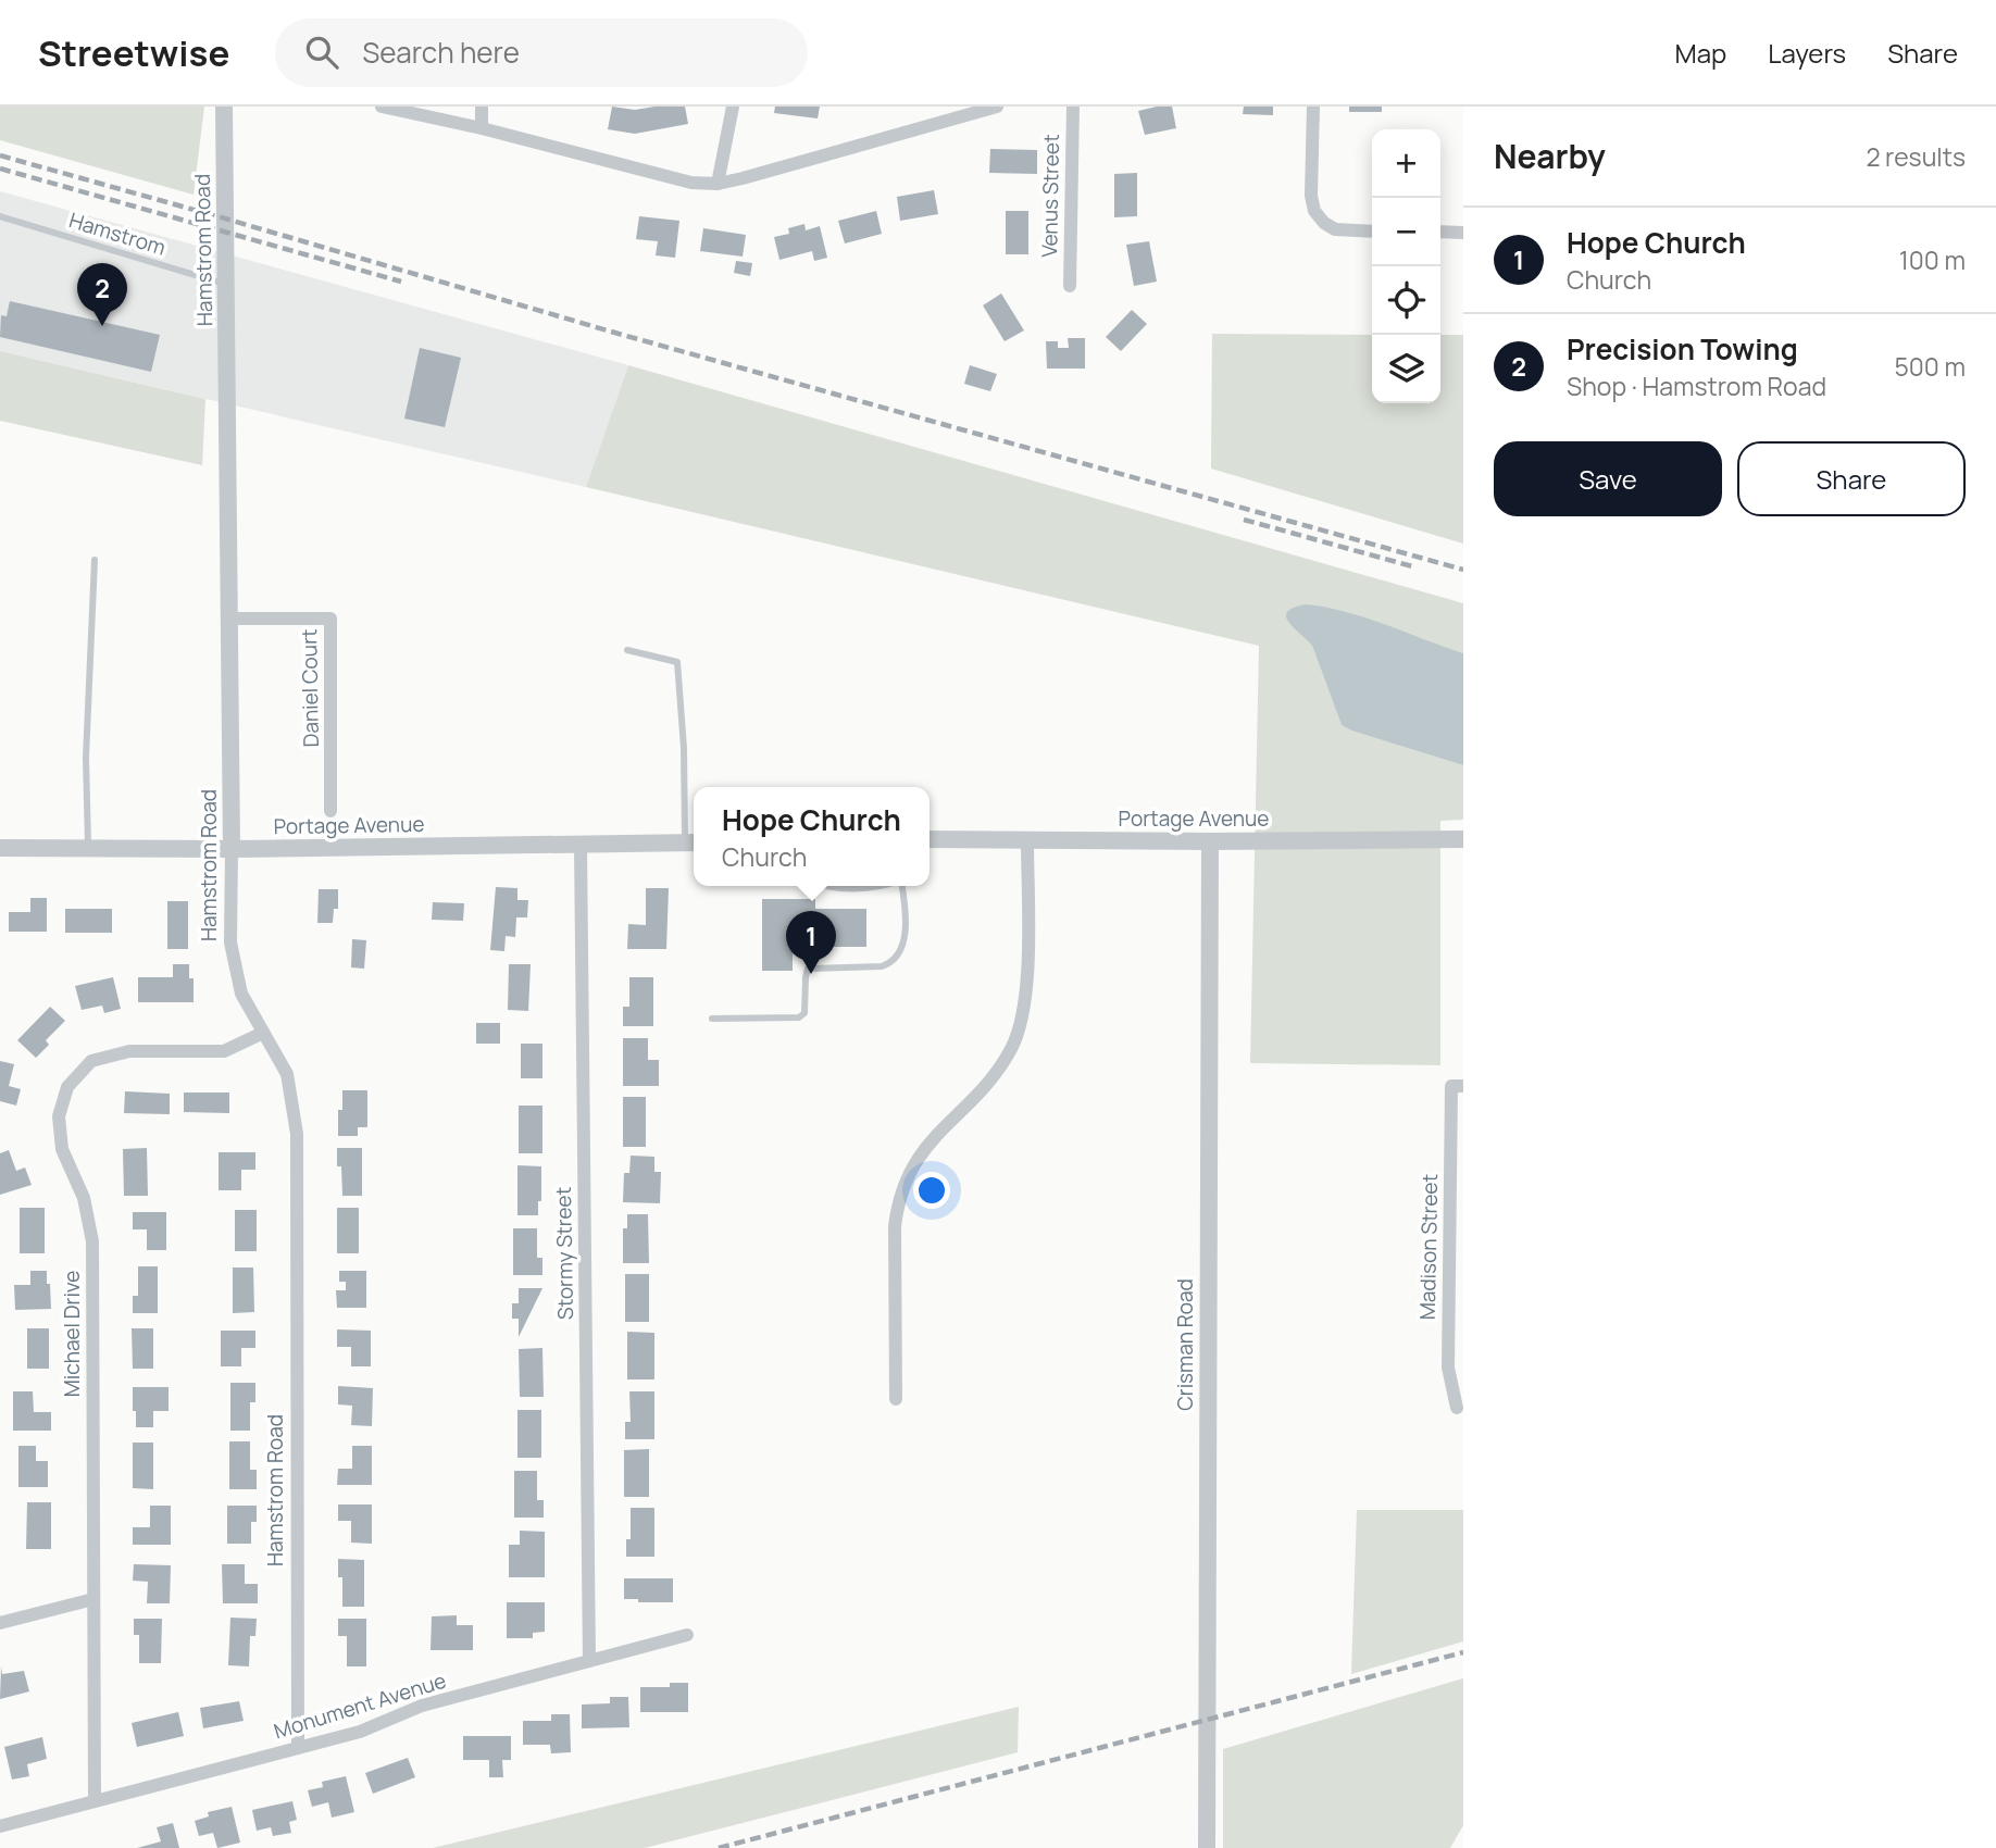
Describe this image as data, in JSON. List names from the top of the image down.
{
  "streets": {
    "street": [
      "Venus Street",
      "Hamstrom Road",
      "Daniel Court",
      "Portage Avenue",
      "Madison Street",
      "Stormy Street",
      "Michael Drive",
      "Crisman Road",
      "Monument Avenue"
    ],
    "lane": ["Hamstrom"]
  },
  "crossings": [
    ["Hamstrom", "Hamstrom Road"],
    ["Hamstrom Road", "Daniel Court"],
    ["Hamstrom Road", "Portage Avenue"],
    ["Hamstrom Road", "Michael Drive"],
    ["Hamstrom Road", "Monument Avenue"],
    ["Portage Avenue", "Stormy Street"],
    ["Portage Avenue", "Crisman Road"],
    ["Stormy Street", "Monument Avenue"],
    ["Michael Drive", "Monument Avenue"]
  ],
  "page": {
    "header": "Streetwise",
    "search": "Search here",
    "nav": ["Map", "Layers", "Share"],
    "heading": ["Nearby", "2 results"],
    "map_buttons": ["+", "−"],
    "list": [
      {
        "mark": "1",
        "name": "Hope Church",
        "note": "Church",
        "value": "100 m"
      },
      {
        "mark": "2",
        "name": "Precision Towing",
        "note": "Shop · Hamstrom Road",
        "value": "500 m"
      }
    ],
    "pins": ["2", "1"],
    "buttons": ["Save", "Share"],
    "popup": ["Hope Church", "Church"]
  }
}
